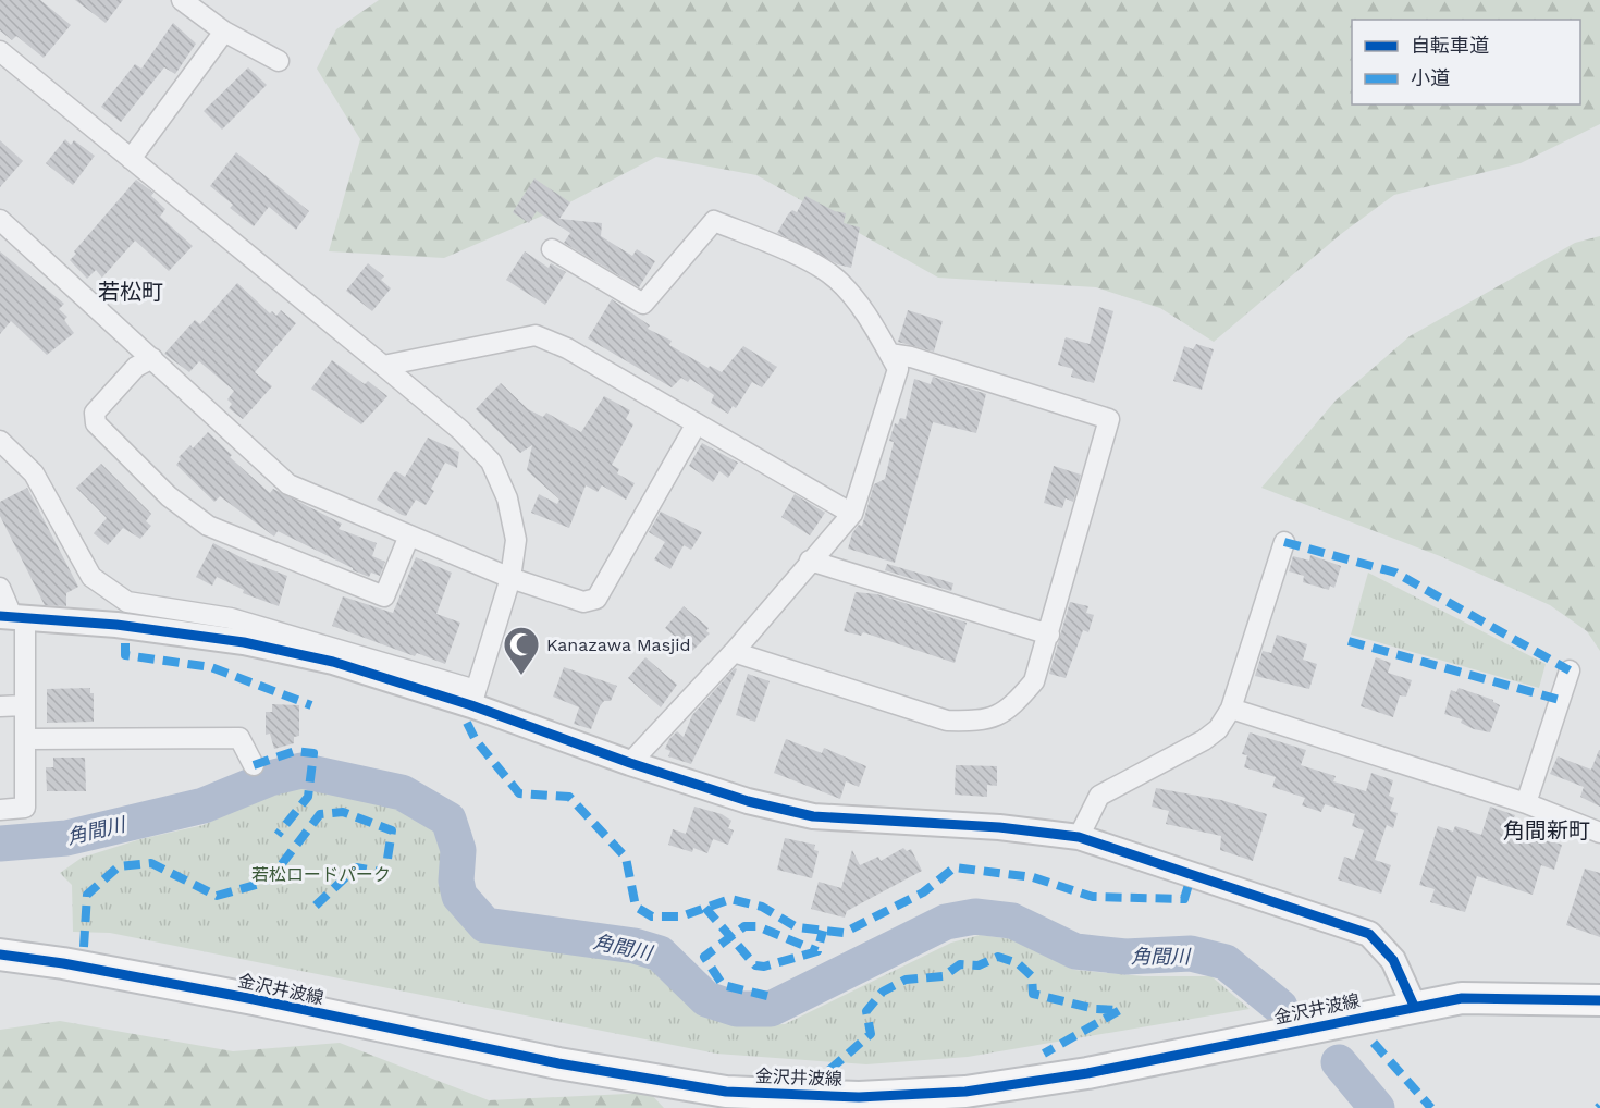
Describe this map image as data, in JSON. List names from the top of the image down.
{
  "streets": {
    "main road": ["金沢井波線"]
  },
  "districts": ["若松町", "角間新町"],
  "water": ["角間川"],
  "parks": ["若松ロードパーク"],
  "places": {
    "mosque": ["Kanazawa Masjid"]
  },
  "legend": ["自転車道", "小道"]
}
